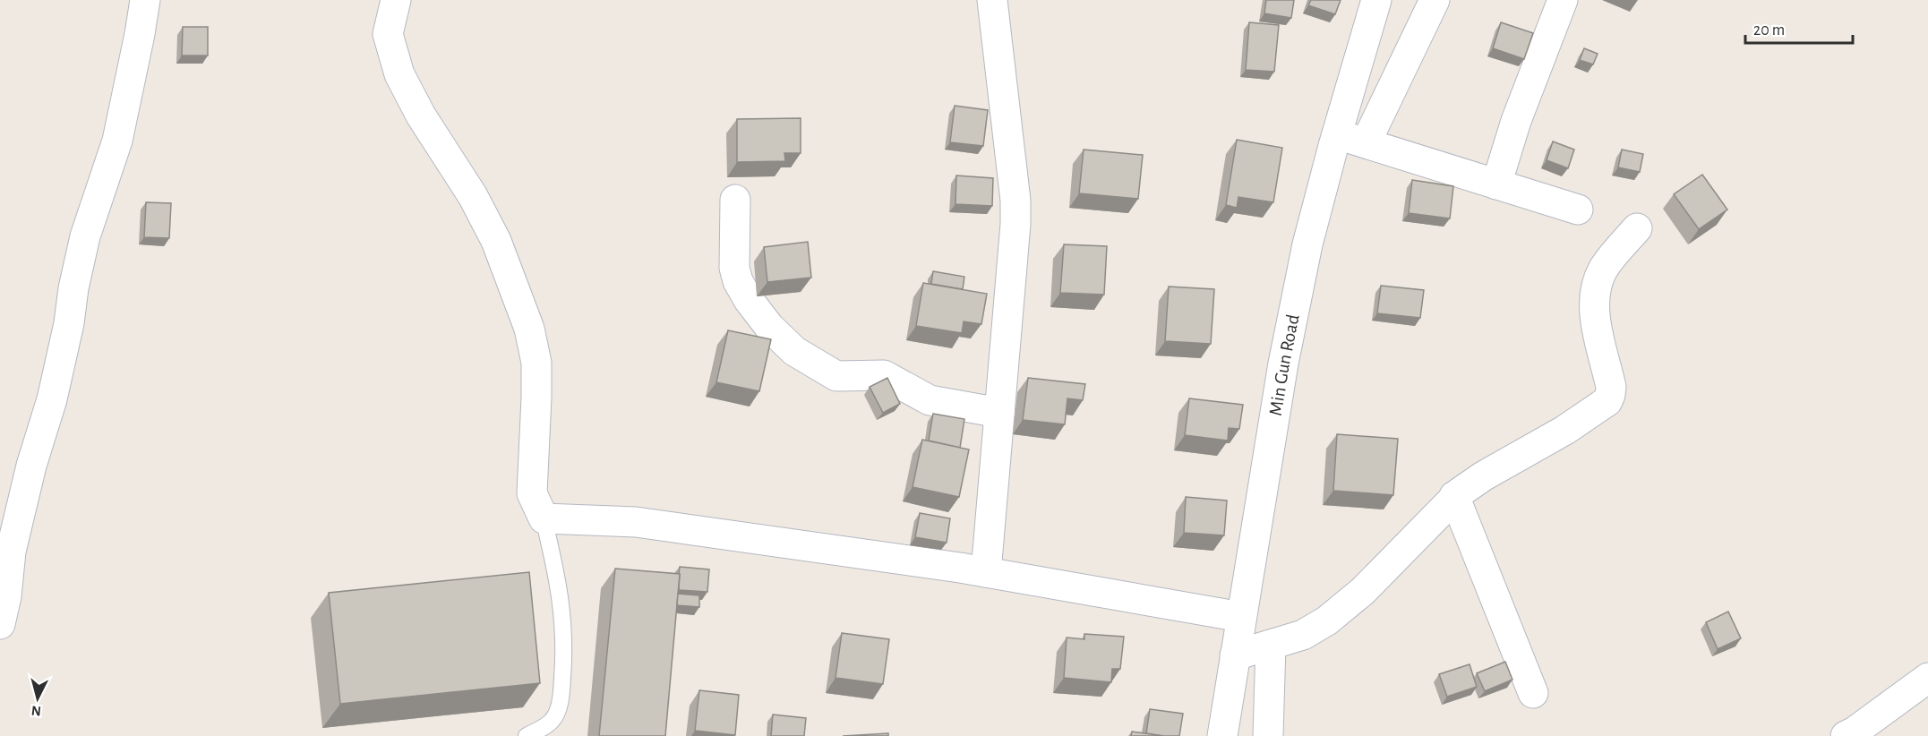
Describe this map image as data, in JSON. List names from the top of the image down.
{
  "streets": {
    "street": ["Min Gun Road"]
  },
  "scale_bar": "20 m",
  "north": "bottom"
}
